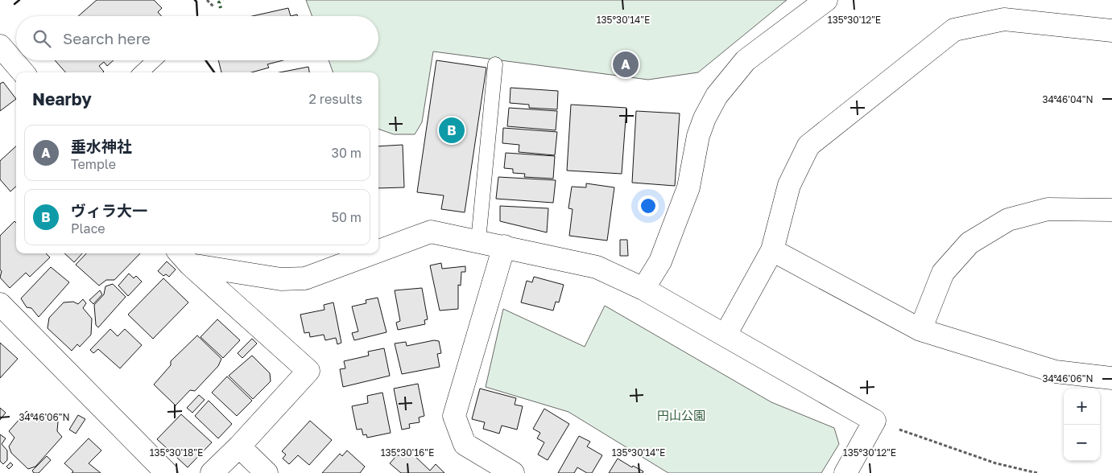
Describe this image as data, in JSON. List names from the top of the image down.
{
  "parks": ["円山公園"],
  "page": {
    "search": "Search here",
    "pins": ["A", "B"],
    "heading": ["Nearby", "2 results"],
    "list": [
      {
        "mark": "A",
        "name": "垂水神社",
        "note": "Temple",
        "value": "30 m"
      },
      {
        "mark": "B",
        "name": "ヴィラ大一",
        "note": "Place",
        "value": "50 m"
      }
    ],
    "map_buttons": ["+", "−"]
  },
  "coordinates": [
    "135°30'14\"E",
    "135°30'12\"E",
    "34°46'04\"N",
    "34°46'06\"N",
    "135°30'18\"E",
    "135°30'16\"E"
  ]
}
